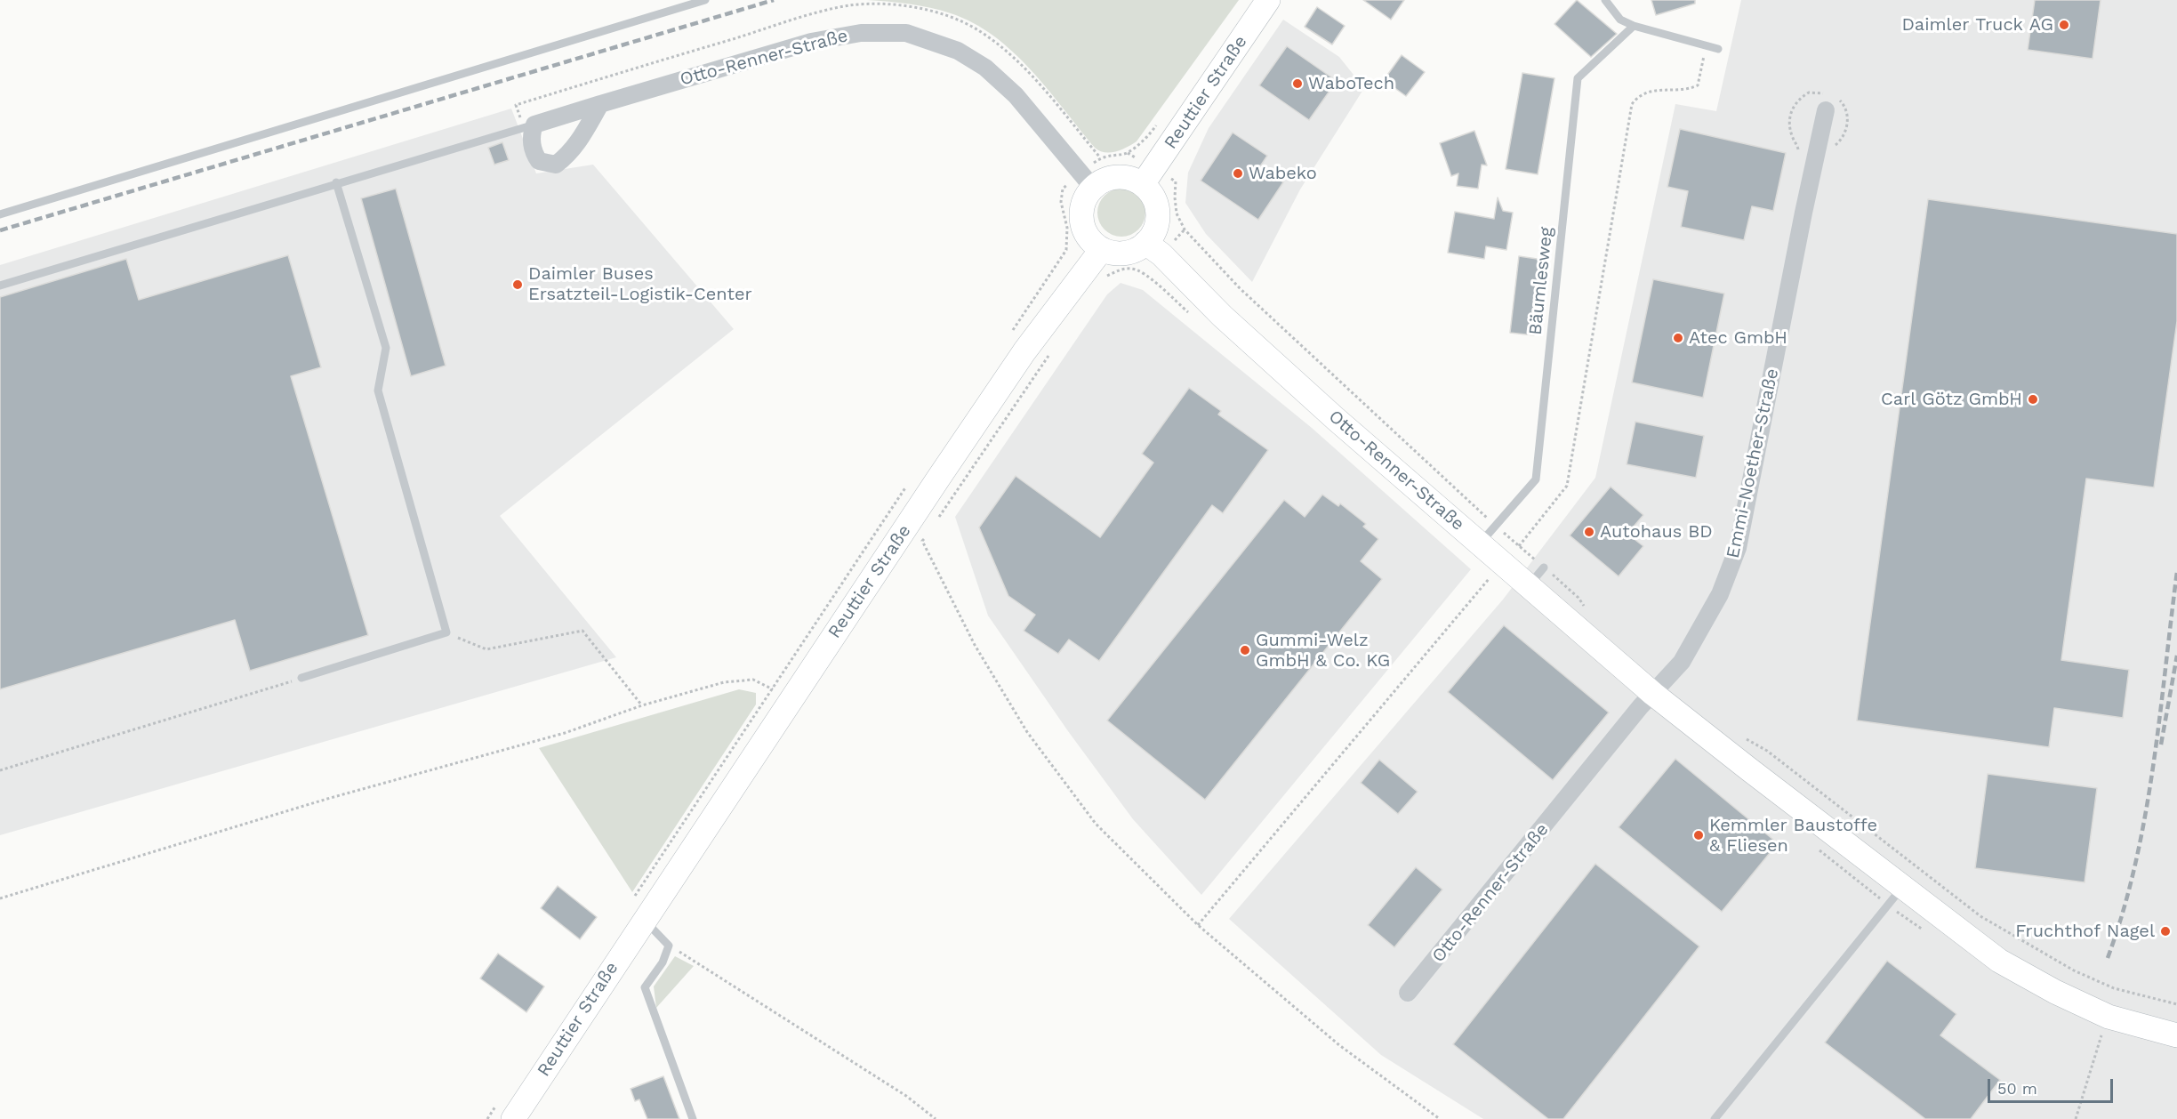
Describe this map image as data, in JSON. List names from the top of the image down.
{
  "streets": {
    "main road": ["Otto-Renner-Straße", "Reuttier Straße"],
    "street": ["Emmi-Noether-Straße"],
    "lane": ["Bäumlesweg"]
  },
  "crossings": [
    ["Otto-Renner-Straße", "Reuttier Straße"],
    ["Otto-Renner-Straße", "Bäumlesweg"],
    ["Otto-Renner-Straße", "Emmi-Noether-Straße"]
  ],
  "places": [
    "Daimler Truck AG",
    "WaboTech",
    "Wabeko",
    "Daimler Buses Ersatzteil-Logistik-Center",
    "Atec GmbH",
    "Carl Götz GmbH",
    "Autohaus BD",
    "Gummi-Welz GmbH & Co. KG",
    "Kemmler Baustoffe & Fliesen",
    "Fruchthof Nagel"
  ],
  "scale_bar": "50 m"
}
